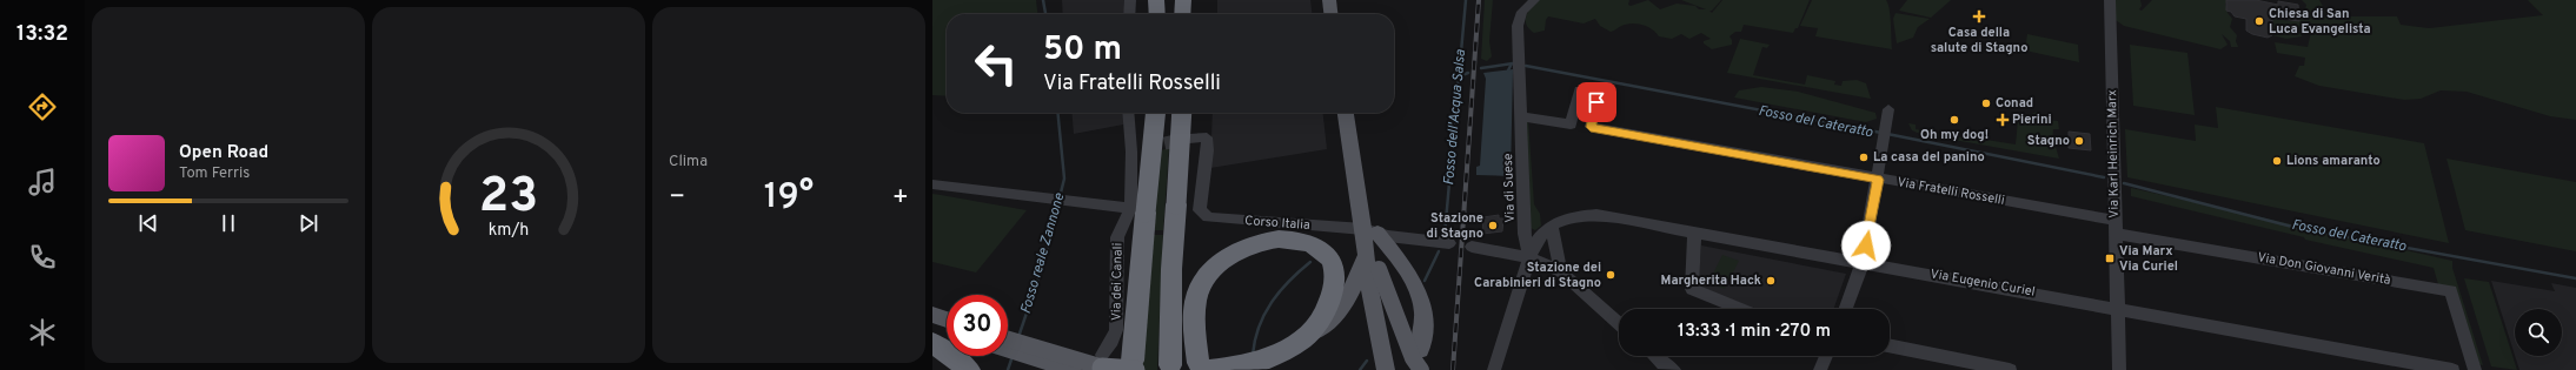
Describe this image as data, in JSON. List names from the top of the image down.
{
  "streets": {
    "street": [
      "Via Karl Heinrich Marx",
      "Via di Suese",
      "Via Fratelli Rosselli",
      "Corso Italia",
      "Via Don Giovanni Verità",
      "Via dei Canali",
      "Via Eugenio Curiel"
    ]
  },
  "crossings": [
    ["Via Karl Heinrich Marx", "Via Fratelli Rosselli"],
    ["Via Karl Heinrich Marx", "Via Don Giovanni Verità"],
    ["Via Karl Heinrich Marx", "Via Eugenio Curiel"],
    ["Via di Suese", "Via Eugenio Curiel"],
    ["Via Fratelli Rosselli", "Via Don Giovanni Verità"]
  ],
  "water": ["Fosso dell'Acqua Salsa", "Fosso del Cateratto", "Fosso reale Zannone"],
  "places": {
    "health": ["Casa della salute di Stagno", "Pierini"],
    "other": [
      "Chiesa di San Luca Evangelista",
      "Conad",
      "Oh my dog!",
      "Stagno",
      "La casa del panino",
      "Lions amaranto",
      "Stazione di Stagno",
      "Stazione dei Carabinieri di Stagno",
      "Margherita Hack"
    ],
    "transit": ["Via Marx Via Curiel"]
  },
  "page": {
    "tabs": "13:32",
    "tile": "Clima",
    "turn": ["50 m", "Via Fratelli Rosselli"],
    "song": ["Open Road", "Tom Ferris"],
    "heat": ["−", "19°", "+"],
    "limit": "30",
    "trip": "13:33 · 1 min · 270 m",
    "gauge": ["23", "km/h"]
  }
}
